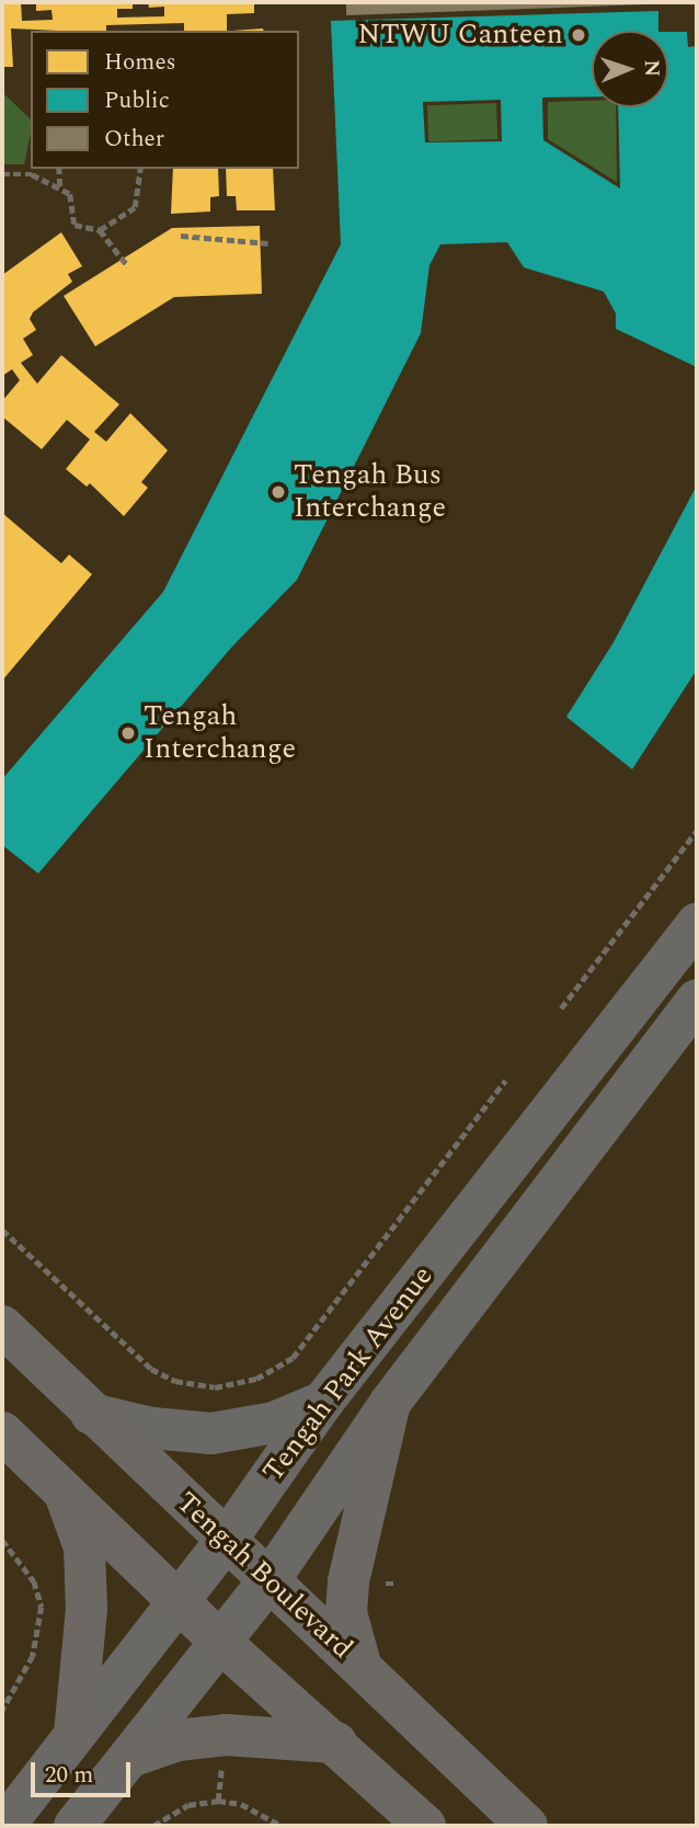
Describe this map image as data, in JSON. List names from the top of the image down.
{
  "streets": {
    "main road": ["Tengah Boulevard"],
    "street": ["Tengah Park Avenue"]
  },
  "crossings": [
    ["Tengah Park Avenue", "Tengah Boulevard"]
  ],
  "places": ["NTWU Canteen", "Tengah Bus Interchange", "Tengah Interchange"],
  "legend": ["Homes", "Public", "Other"],
  "scale_bar": "20 m",
  "north": "right"
}
